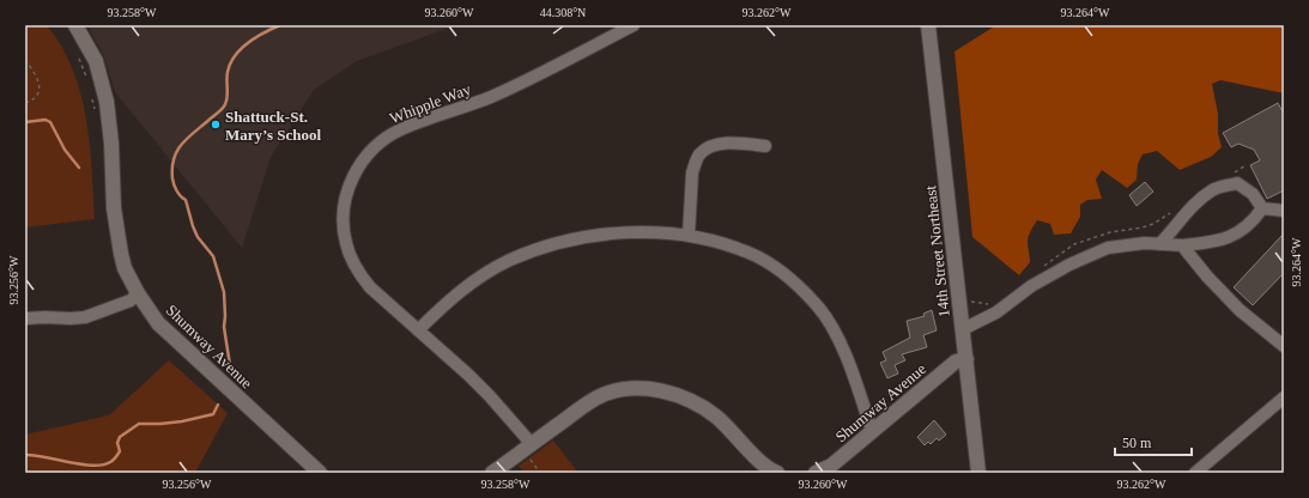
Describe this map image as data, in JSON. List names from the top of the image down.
{
  "streets": {
    "street": ["Whipple Way", "14th Street Northeast", "Shumway Avenue"]
  },
  "crossings": [
    ["14th Street Northeast", "Shumway Avenue"]
  ],
  "places": ["Shattuck-St. Mary’s School"],
  "scale_bar": "50 m",
  "coordinates": [
    "93.258°W",
    "93.260°W",
    "44.308°N",
    "93.262°W",
    "93.264°W",
    "93.256°W"
  ]
}
